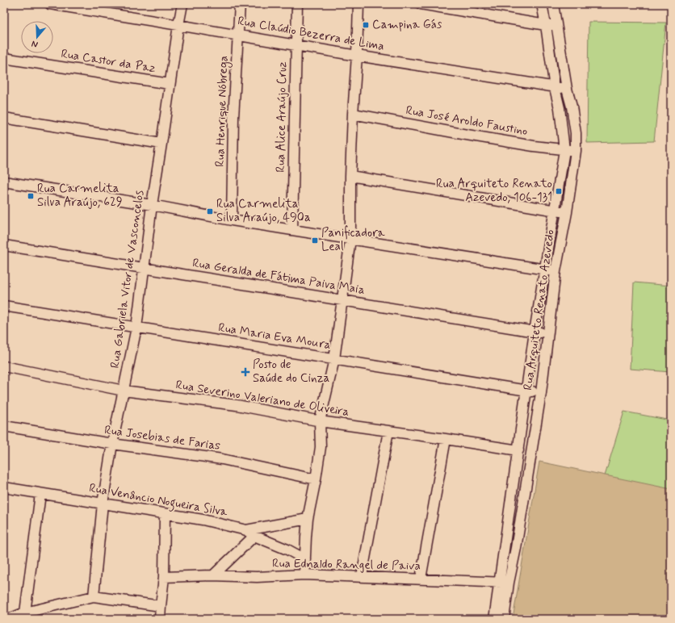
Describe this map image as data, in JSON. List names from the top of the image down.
{
  "streets": {
    "street": [
      "Rua Claúdio Bezerra de Lima",
      "Rua Castor da Paz",
      "Rua Henrique Nóbrega",
      "Rua Alice Araújo Cruz",
      "Rua José Aroldo Faustino",
      "Rua Geralda de Fátima Paiva Maia",
      "Rua Gabriela Vitor de Vasconcelos",
      "Rua Arquiteto Renato Azevedo",
      "Rua Maria Eva Moura",
      "Rua Severino Valeriano de Oliveira",
      "Rua Josebias de Farias",
      "Rua Venâncio Nogueira Silva",
      "Rua Ednaldo Rangel de Paiva"
    ]
  },
  "crossings": [
    ["Rua Claúdio Bezerra de Lima", "Rua Henrique Nóbrega"],
    ["Rua Claúdio Bezerra de Lima", "Rua Alice Araújo Cruz"],
    ["Rua Claúdio Bezerra de Lima", "Rua Gabriela Vitor de Vasconcelos"],
    ["Rua Claúdio Bezerra de Lima", "Rua Arquiteto Renato Azevedo"],
    ["Rua Castor da Paz", "Rua Gabriela Vitor de Vasconcelos"],
    ["Rua José Aroldo Faustino", "Rua Arquiteto Renato Azevedo"],
    ["Rua Geralda de Fátima Paiva Maia", "Rua Gabriela Vitor de Vasconcelos"],
    ["Rua Geralda de Fátima Paiva Maia", "Rua Arquiteto Renato Azevedo"],
    ["Rua Gabriela Vitor de Vasconcelos", "Rua Maria Eva Moura"],
    ["Rua Gabriela Vitor de Vasconcelos", "Rua Severino Valeriano de Oliveira"],
    ["Rua Gabriela Vitor de Vasconcelos", "Rua Josebias de Farias"],
    ["Rua Gabriela Vitor de Vasconcelos", "Rua Venâncio Nogueira Silva"],
    ["Rua Arquiteto Renato Azevedo", "Rua Maria Eva Moura"],
    ["Rua Arquiteto Renato Azevedo", "Rua Severino Valeriano de Oliveira"],
    ["Rua Arquiteto Renato Azevedo", "Rua Ednaldo Rangel de Paiva"]
  ],
  "places": {
    "transit": [
      "Campina Gás",
      "Rua Arquiteto Renato Azevedo, 106-131",
      "Rua Carmelita Silva Araújo, 629",
      "Rua Carmelita Silva Araújo, 490a",
      "Panificadora Leal"
    ],
    "health": ["Posto de Saúde do Cinza"]
  },
  "north": "bottom"
}
